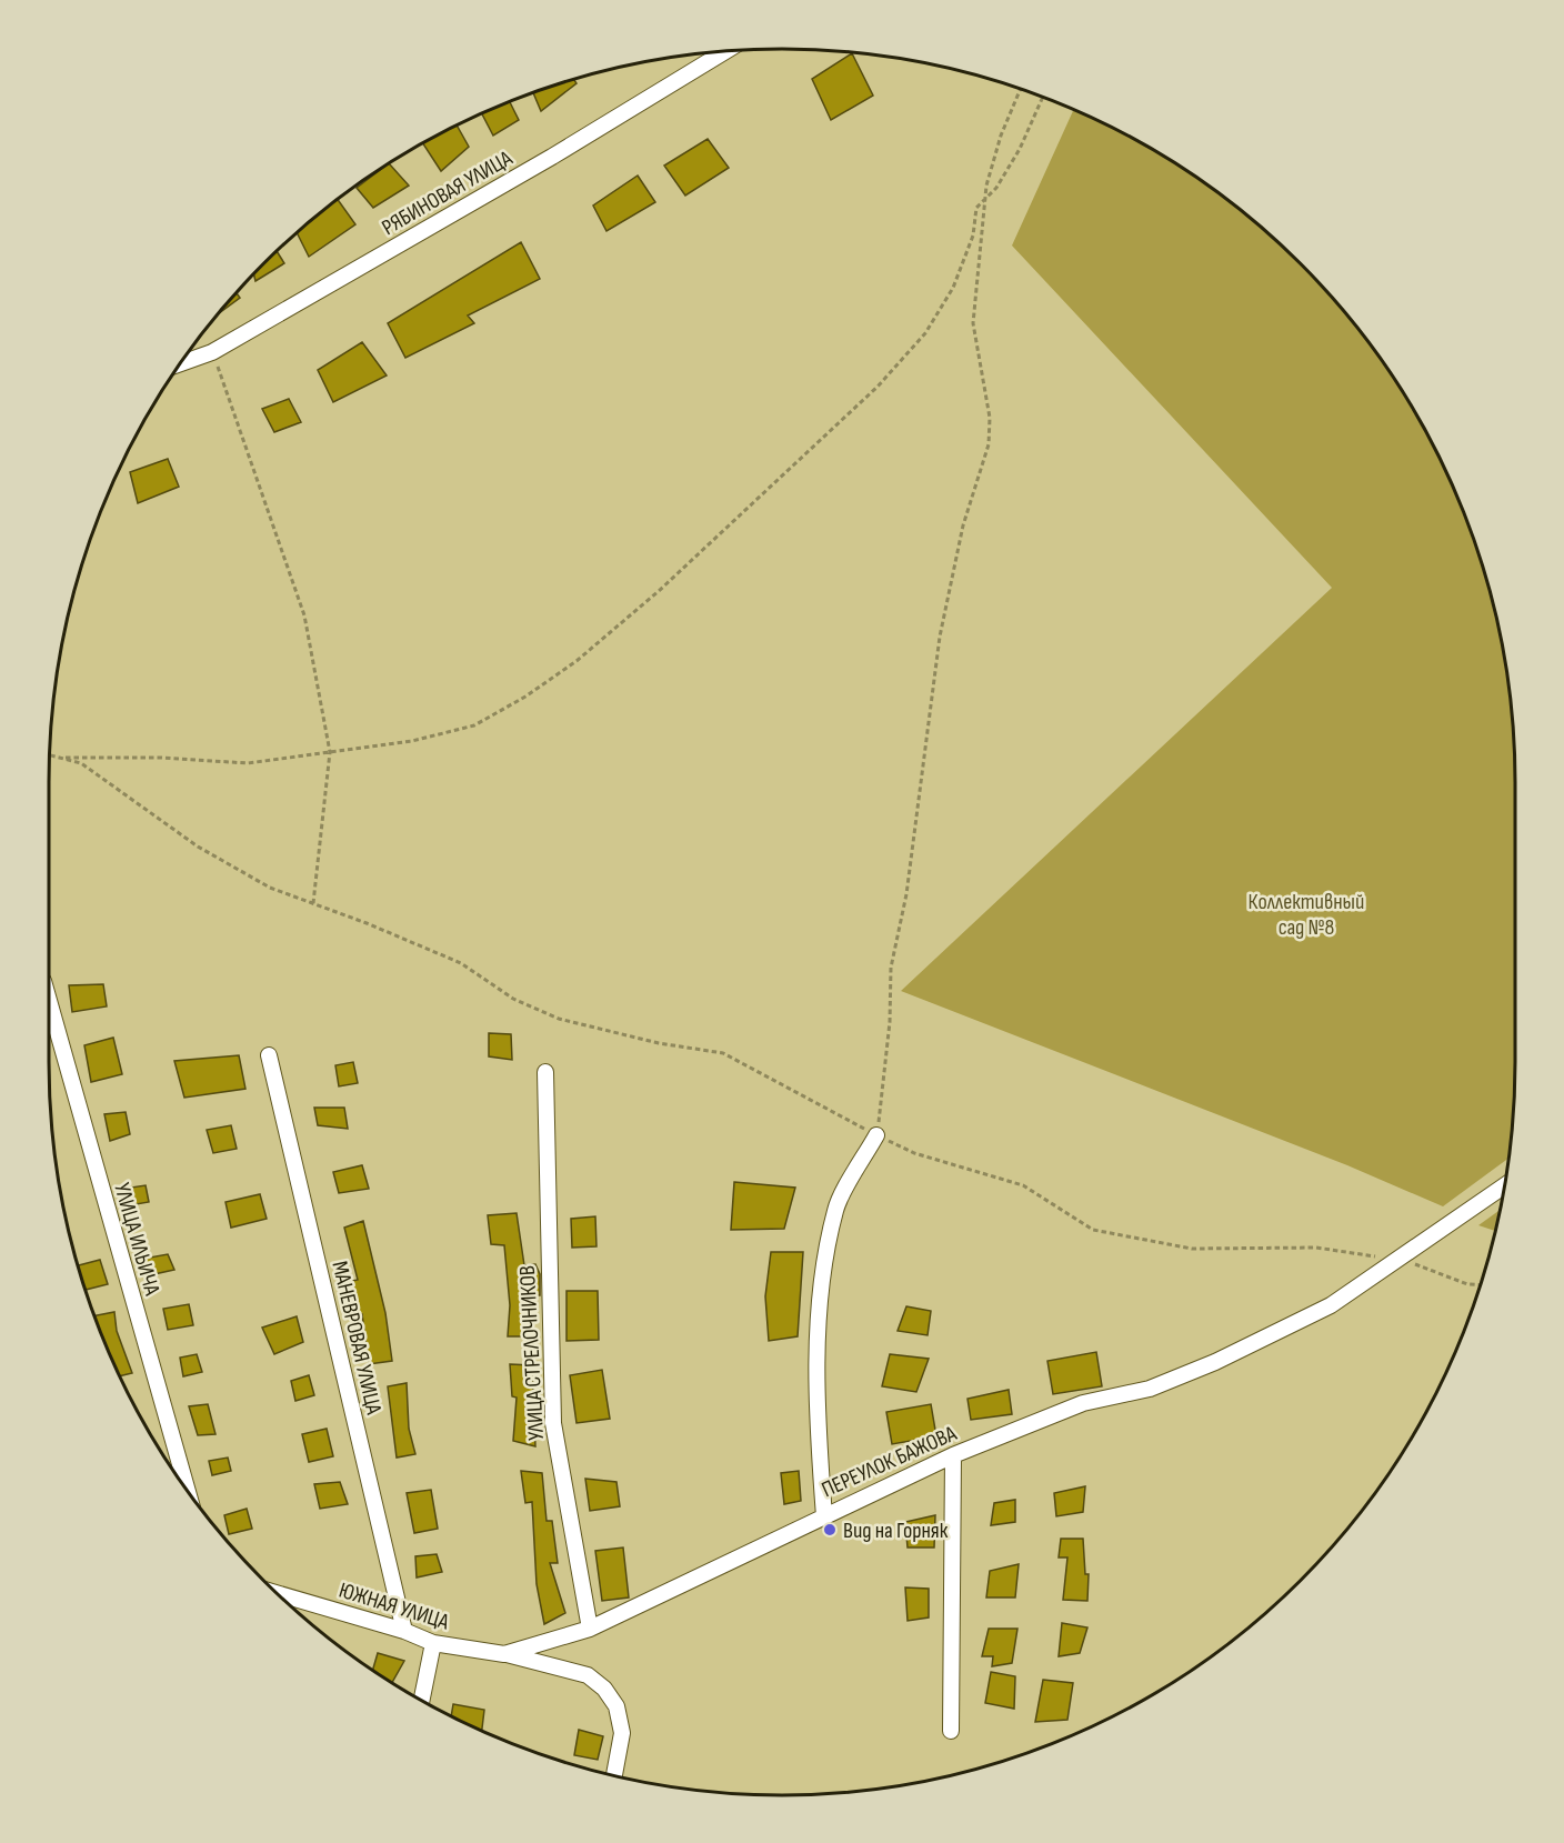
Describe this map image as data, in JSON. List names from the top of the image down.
{
  "streets": {
    "street": [
      "РЯБИНОВАЯ УЛИЦА",
      "УЛИЦА ИЛЬИЧА",
      "МАНЕВРОВАЯ УЛИЦА",
      "УЛИЦА СТРЕЛОЧНИКОВ",
      "ПЕРЕУЛОК БАЖОВА",
      "ЮЖНАЯ УЛИЦА"
    ]
  },
  "crossings": [
    ["МАНЕВРОВАЯ УЛИЦА", "ЮЖНАЯ УЛИЦА"],
    ["УЛИЦА СТРЕЛОЧНИКОВ", "ЮЖНАЯ УЛИЦА"],
    ["ПЕРЕУЛОК БАЖОВА", "ЮЖНАЯ УЛИЦА"]
  ],
  "parks": ["Коллективный сад №8"],
  "places": ["Вид на Горняк"]
}
